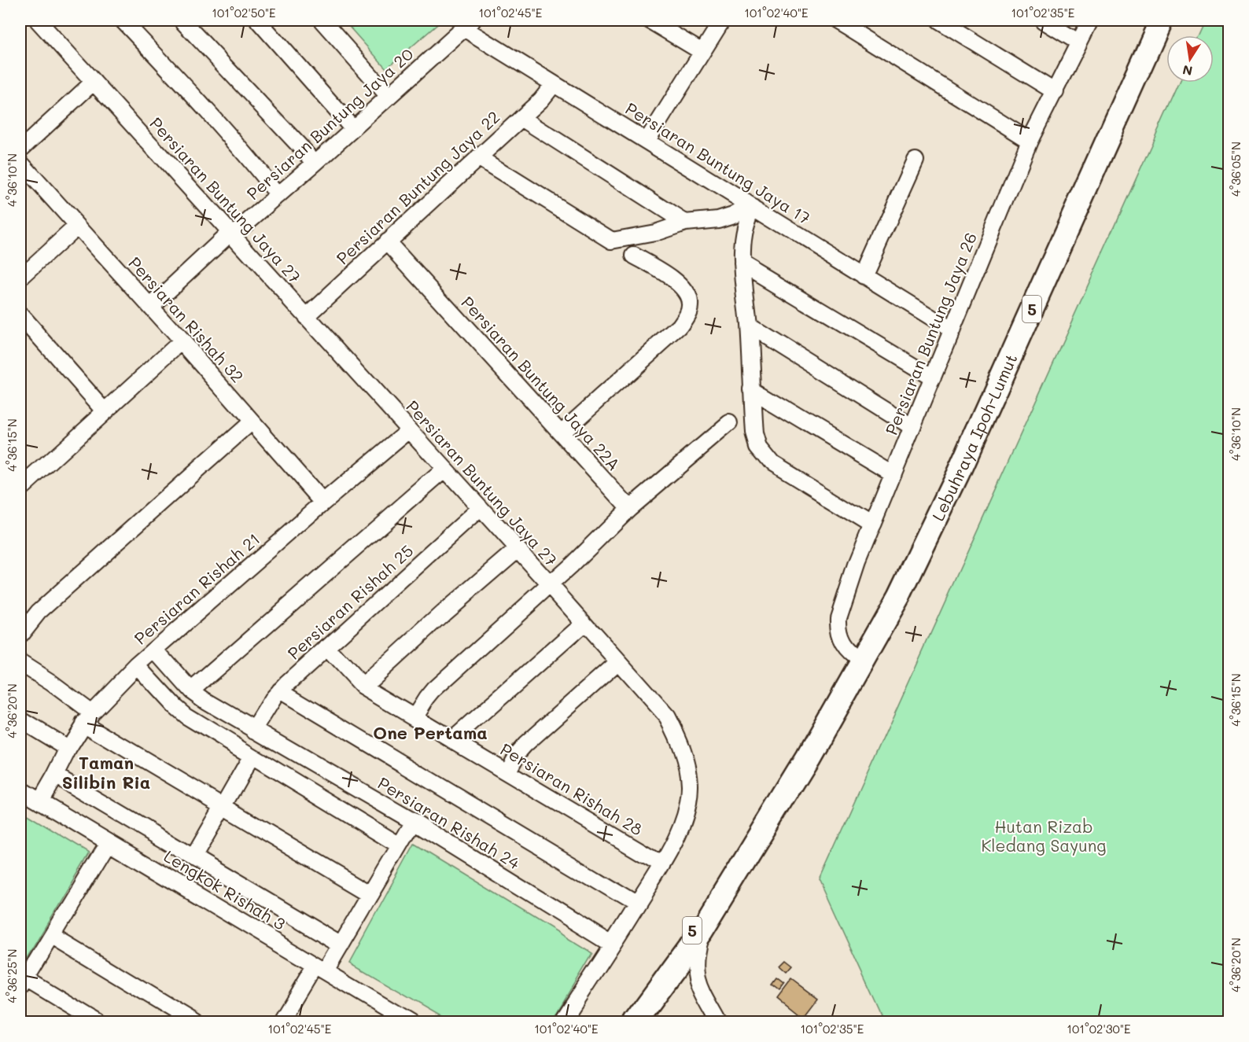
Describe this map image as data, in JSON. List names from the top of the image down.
{
  "streets": {
    "highway": ["5", "Lebuhraya Ipoh-Lumut"],
    "street": [
      "Persiaran Buntung Jaya 20",
      "Persiaran Buntung Jaya 17",
      "Persiaran Buntung Jaya 22",
      "Persiaran Buntung Jaya 27",
      "Persiaran Rishah 32",
      "Persiaran Buntung Jaya 26",
      "Persiaran Buntung Jaya 22A",
      "Persiaran Rishah 21",
      "Persiaran Rishah 25",
      "Persiaran Rishah 28",
      "Persiaran Rishah 24",
      "Lengkok Rishah 3"
    ]
  },
  "crossings": [
    ["Persiaran Buntung Jaya 20", "Persiaran Buntung Jaya 17"],
    ["Persiaran Buntung Jaya 20", "Persiaran Buntung Jaya 27"],
    ["Persiaran Buntung Jaya 20", "Persiaran Rishah 32"],
    ["Persiaran Buntung Jaya 17", "Persiaran Buntung Jaya 22"],
    ["Persiaran Buntung Jaya 17", "Persiaran Buntung Jaya 26"],
    ["Persiaran Buntung Jaya 22", "Persiaran Buntung Jaya 27"],
    ["Persiaran Buntung Jaya 22", "Persiaran Buntung Jaya 22A"],
    ["Persiaran Buntung Jaya 27", "Persiaran Rishah 21"],
    ["Persiaran Buntung Jaya 27", "Persiaran Rishah 25"],
    ["Persiaran Buntung Jaya 27", "Persiaran Rishah 28"],
    ["Persiaran Buntung Jaya 27", "Persiaran Rishah 24"],
    ["Persiaran Rishah 32", "Persiaran Rishah 21"],
    ["Persiaran Buntung Jaya 26", "Lebuhraya Ipoh-Lumut"],
    ["Persiaran Rishah 21", "Persiaran Rishah 24"],
    ["Persiaran Rishah 21", "Lengkok Rishah 3"],
    ["Persiaran Rishah 25", "Persiaran Rishah 28"],
    ["Persiaran Rishah 25", "Persiaran Rishah 24"]
  ],
  "districts": ["One Pertama", "Taman Silibin Ria"],
  "parks": ["Hutan Rizab Kledang Sayung"],
  "north": "bottom",
  "coordinates": [
    "101°02'50\"E",
    "101°02'45\"E",
    "101°02'40\"E",
    "101°02'35\"E",
    "4°36'05\"N",
    "4°36'10\"N",
    "4°36'15\"N",
    "4°36'20\"N",
    "4°36'25\"N",
    "101°02'30\"E"
  ]
}
